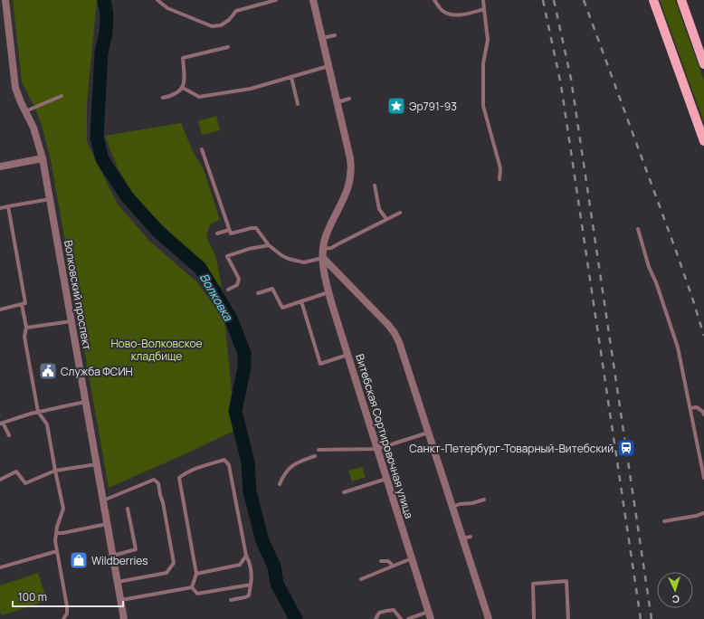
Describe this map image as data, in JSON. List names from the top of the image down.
{
  "streets": {
    "street": ["Волковский проспект", "Витебская Сортировочная улица"]
  },
  "water": ["Волковка"],
  "parks": ["Ново-Волковское кладбище"],
  "places": {
    "place": ["Эр791-93"],
    "public building": ["Служба ФСИН"],
    "station": ["Санкт-Петербург-Товарный-Витебский"],
    "shop": ["Wildberries"]
  },
  "scale_bar": "100 m",
  "north": "bottom"
}
